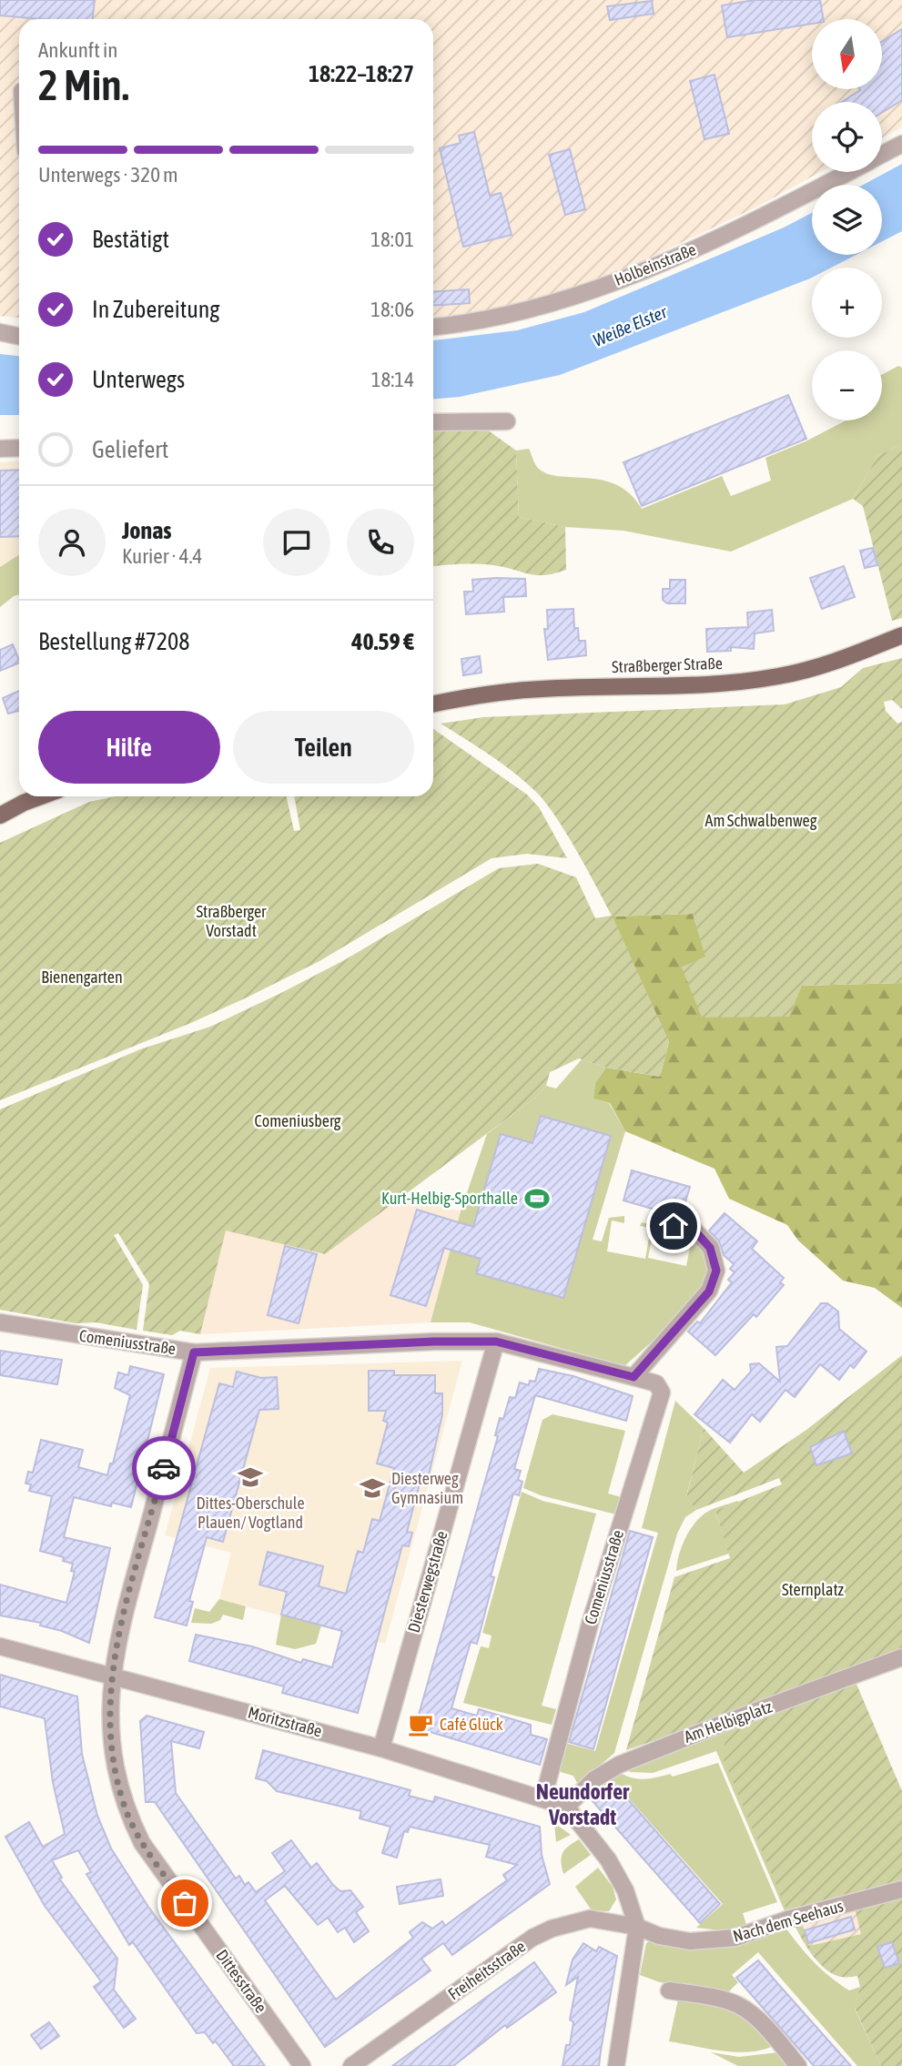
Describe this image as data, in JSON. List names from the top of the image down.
{
  "streets": {
    "main road": ["Straßberger Straße"],
    "street": [
      "Holbeinstraße",
      "Comeniusstraße",
      "Diesterwegstraße",
      "Moritzstraße",
      "Am Helbigplatz",
      "Nach dem Seehaus",
      "Freiheitsstraße",
      "Dittesstraße"
    ]
  },
  "crossings": [
    ["Comeniusstraße", "Diesterwegstraße"],
    ["Comeniusstraße", "Moritzstraße"],
    ["Comeniusstraße", "Dittesstraße"],
    ["Diesterwegstraße", "Moritzstraße"],
    ["Moritzstraße", "Am Helbigplatz"],
    ["Moritzstraße", "Dittesstraße"],
    ["Nach dem Seehaus", "Freiheitsstraße"]
  ],
  "districts": ["Neundorfer Vorstadt"],
  "water": ["Weiße Elster"],
  "parks": [
    "Am Schwalbenweg",
    "Straßberger Vorstadt",
    "Bienengarten",
    "Comeniusberg",
    "Sternplatz"
  ],
  "places": {
    "sports": ["Kurt-Helbig-Sporthalle"],
    "school or university": ["Dittes-Oberschule Plauen/ Vogtland", "Diesterweg Gymnasium"],
    "cafe": ["Café Glück"]
  },
  "north": "bottom",
  "page": {
    "map_buttons": ["+", "−"],
    "heading": ["2 Min.", "Ankunft in", "18:22–18:27"],
    "panel": [
      "Jonas",
      "Kurier · 4.4",
      "Bestellung #7208",
      "40.59 €"
    ],
    "bar": "Unterwegs · 320 m",
    "list": [
      ["Bestätigt", "18:01"],
      ["In Zubereitung", "18:06"],
      ["Unterwegs", "18:14"],
      "Geliefert"
    ],
    "buttons": ["Hilfe", "Teilen"]
  }
}
